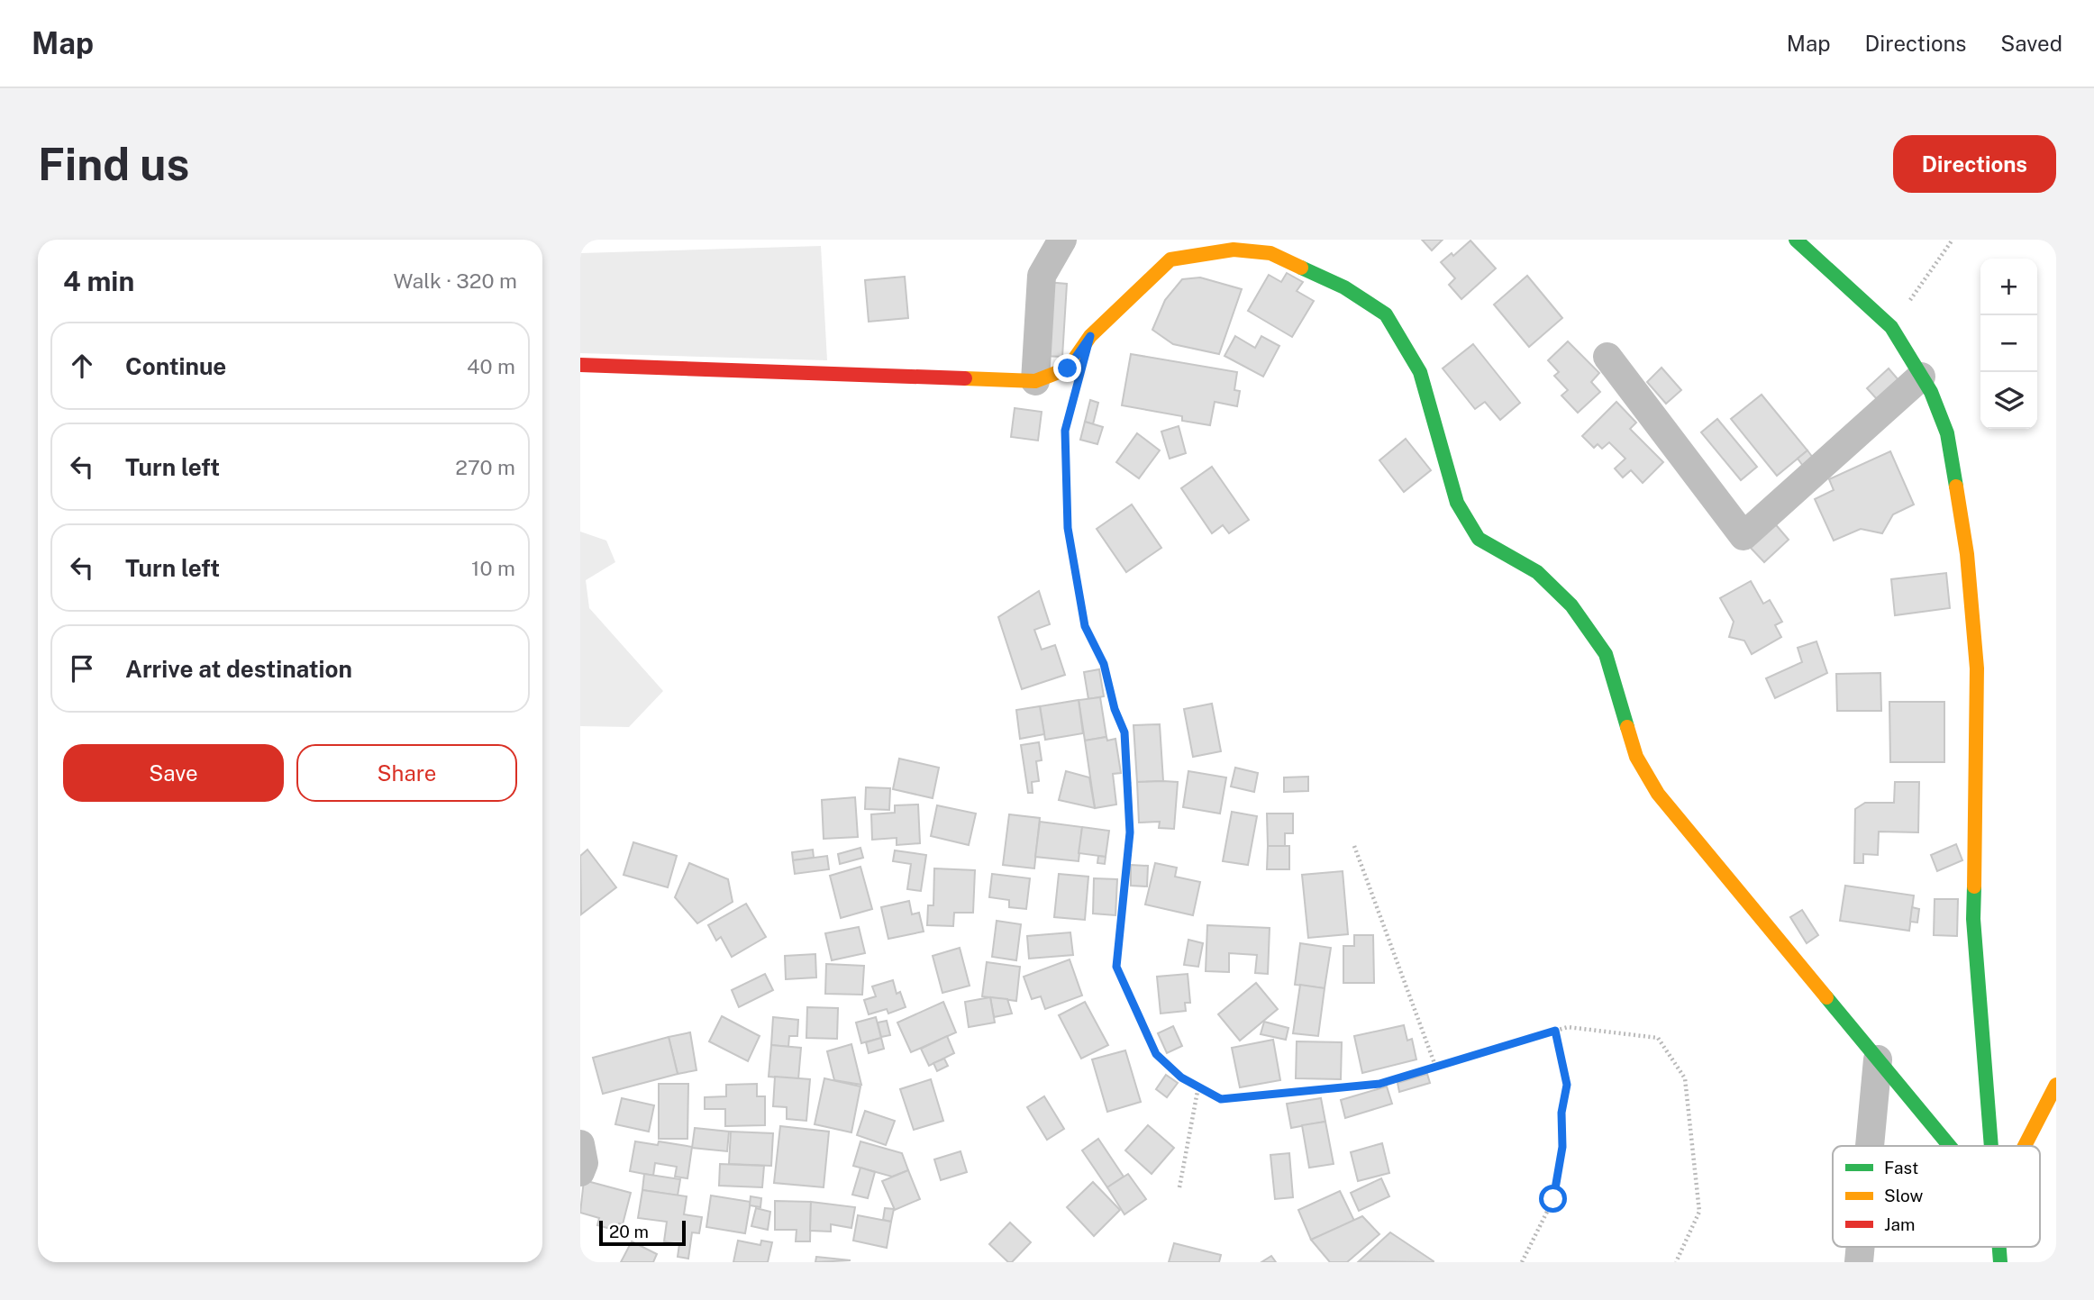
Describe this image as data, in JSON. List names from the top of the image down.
{
  "legend": ["Fast", "Slow", "Jam"],
  "scale_bar": "20 m",
  "page": {
    "header": "Map",
    "nav": ["Map", "Directions", "Saved"],
    "buttons": [
      "Directions",
      ["Save", "Share"]
    ],
    "title": "Find us",
    "heading": ["4 min", "Walk · 320 m"],
    "map_buttons": ["+", "−"],
    "list": [
      ["Continue", "40 m"],
      ["Turn left", "270 m"],
      ["Turn left", "10 m"],
      "Arrive at destination"
    ],
    "scale": "20 m"
  }
}
